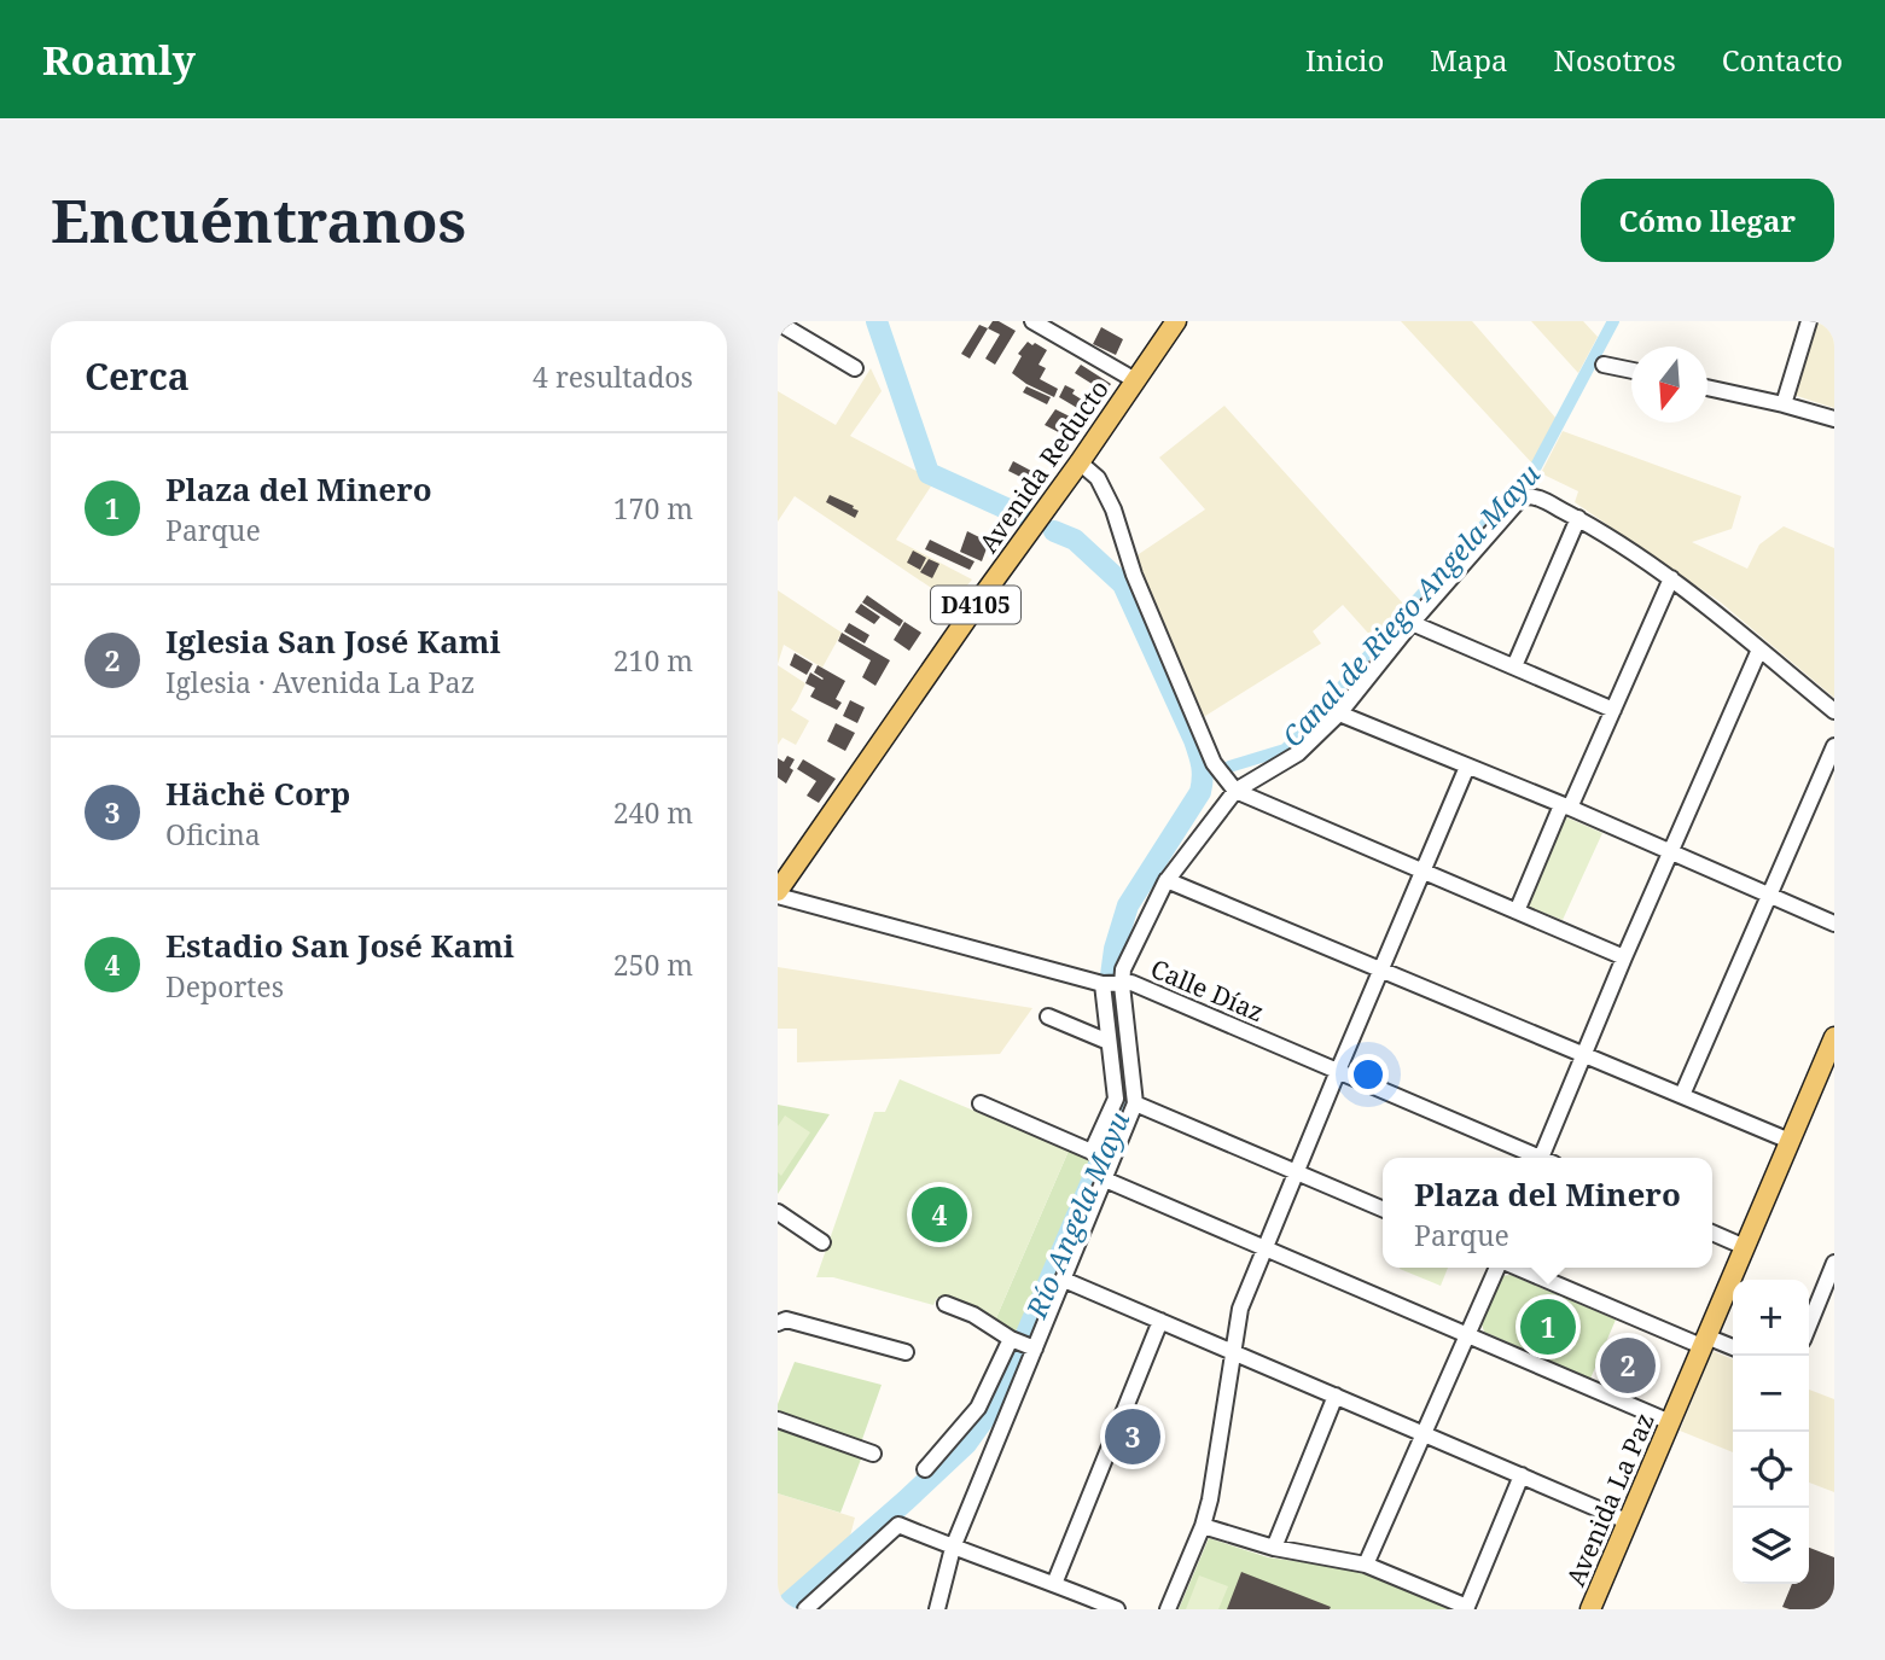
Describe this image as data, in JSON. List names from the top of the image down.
{
  "streets": {
    "main road": ["Avenida Reducto", "D4105", "Avenida La Paz"],
    "street": ["Calle Díaz"]
  },
  "crossings": [
    ["Avenida Reducto", "Calle Díaz"]
  ],
  "water": ["Canal de Riego Angela Mayu", "Río Angela Mayu"],
  "north": "bottom",
  "page": {
    "header": "Roamly",
    "nav": [
      "Inicio",
      "Mapa",
      "Nosotros",
      "Contacto"
    ],
    "buttons": "Cómo llegar",
    "title": "Encuéntranos",
    "heading": ["Cerca", "4 resultados"],
    "list": [
      {
        "mark": "1",
        "name": "Plaza del Minero",
        "note": "Parque",
        "value": "170 m"
      },
      {
        "mark": "2",
        "name": "Iglesia San José Kami",
        "note": "Iglesia · Avenida La Paz",
        "value": "210 m"
      },
      {
        "mark": "3",
        "name": "Hächë Corp",
        "note": "Oficina",
        "value": "240 m"
      },
      {
        "mark": "4",
        "name": "Estadio San José Kami",
        "note": "Deportes",
        "value": "250 m"
      }
    ],
    "popup": ["Plaza del Minero", "Parque"],
    "pins": [
      "4",
      "1",
      "2",
      "3"
    ],
    "map_buttons": ["+", "−"]
  }
}
